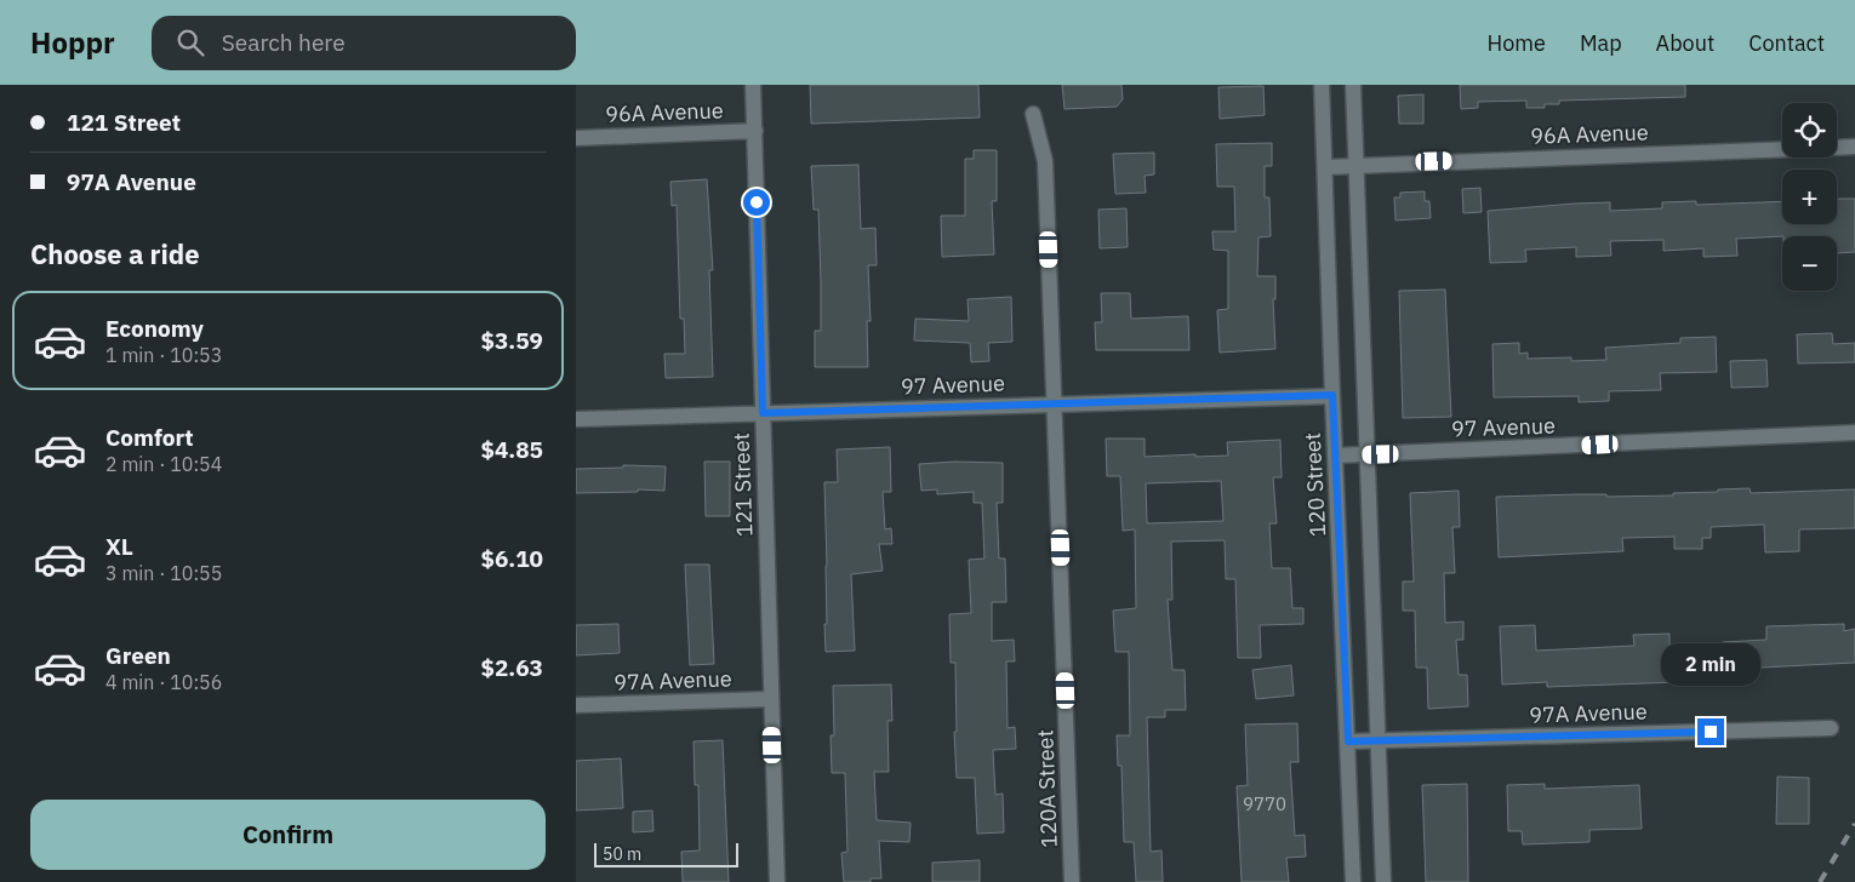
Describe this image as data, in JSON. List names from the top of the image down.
{
  "streets": {
    "street": [
      "96A Avenue",
      "97 Avenue",
      "121 Street",
      "120 Street",
      "97A Avenue",
      "120A Street"
    ]
  },
  "crossings": [
    ["96A Avenue", "121 Street"],
    ["96A Avenue", "120 Street"],
    ["97 Avenue", "121 Street"],
    ["97 Avenue", "120 Street"],
    ["97 Avenue", "120A Street"],
    ["121 Street", "97A Avenue"],
    ["120 Street", "97A Avenue"]
  ],
  "house_numbers": ["9770"],
  "scale_bar": "50 m",
  "page": {
    "header": "Hoppr",
    "search": "Search here",
    "nav": [
      "Home",
      "Map",
      "About",
      "Contact"
    ],
    "banner": ["121 Street", "97A Avenue"],
    "map_buttons": ["+", "−"],
    "heading": "Choose a ride",
    "list": [
      {
        "name": "Economy",
        "note": "1 min · 10:53",
        "value": "$3.59"
      },
      {
        "name": "Comfort",
        "note": "2 min · 10:54",
        "value": "$4.85"
      },
      {
        "name": "XL",
        "note": "3 min · 10:55",
        "value": "$6.10"
      },
      {
        "name": "Green",
        "note": "4 min · 10:56",
        "value": "$2.63"
      }
    ],
    "bubble": "2 min",
    "buttons": "Confirm",
    "scale": "50 m"
  }
}
